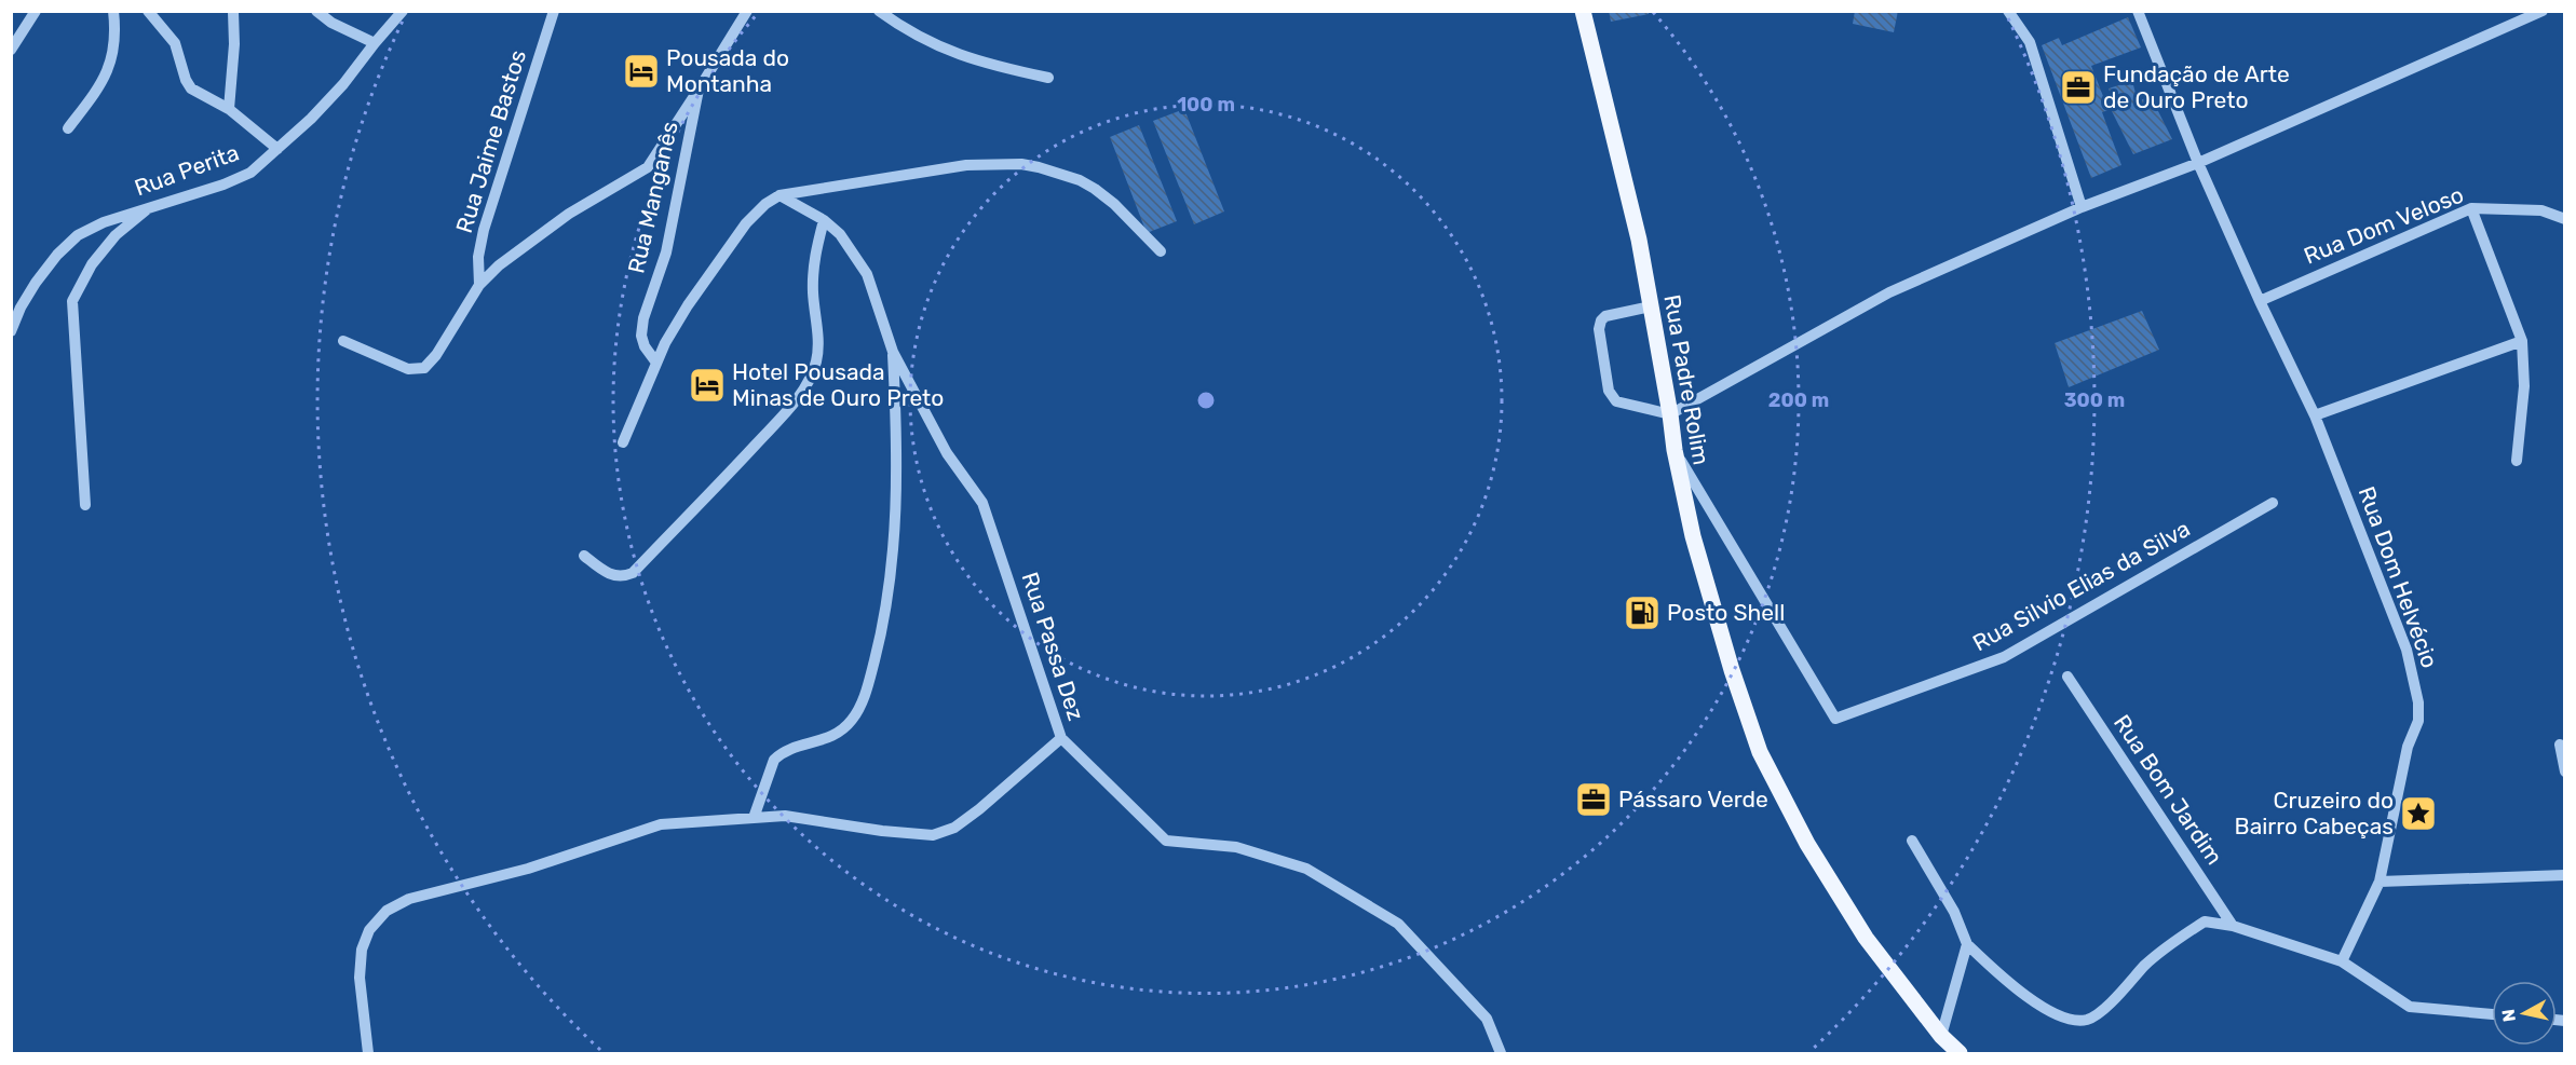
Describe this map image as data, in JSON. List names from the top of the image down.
{
  "streets": {
    "main road": ["Rua Padre Rolim"],
    "street": [
      "Rua Jaime Bastos",
      "Rua Perita",
      "Rua Manganês",
      "Rua Dom Veloso",
      "Rua Dom Helvécio",
      "Rua Silvio Elias da Silva",
      "Rua Passa Dez",
      "Rua Bom Jardim"
    ]
  },
  "crossings": [
    ["Rua Dom Veloso", "Rua Dom Helvécio"],
    ["Rua Padre Rolim", "Rua Silvio Elias da Silva"]
  ],
  "places": {
    "hotel": ["Pousada do Montanha", "Hotel Pousada Minas de Ouro Preto"],
    "office": ["Fundação de Arte de Ouro Preto", "Pássaro Verde"],
    "fuel station": ["Posto Shell"],
    "place": ["Cruzeiro do Bairro Cabeças"]
  },
  "north": "left",
  "rings": ["100 m", "200 m", "300 m"]
}
